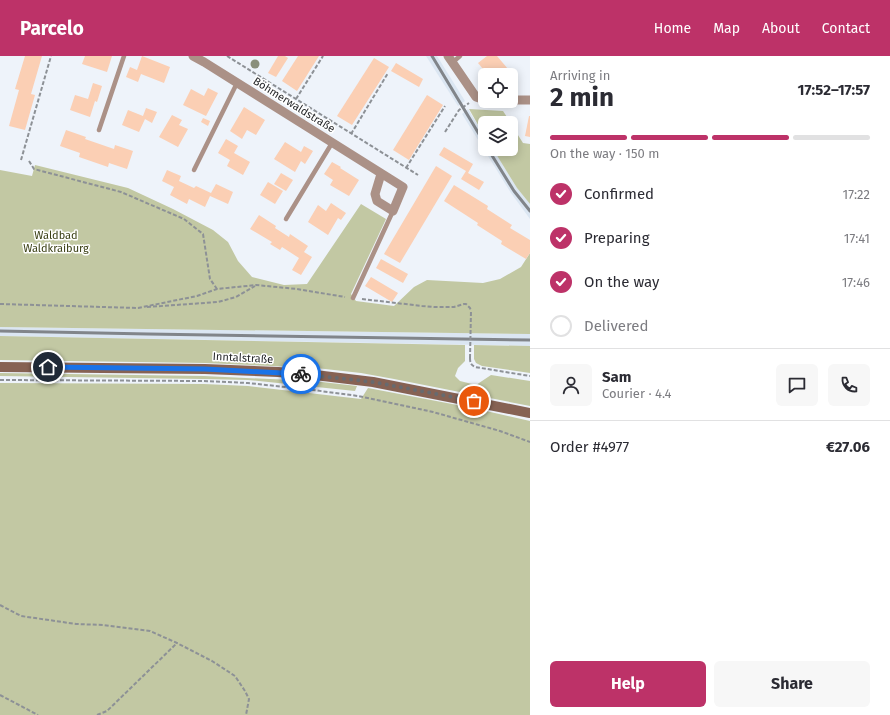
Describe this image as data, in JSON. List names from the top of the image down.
{
  "streets": {
    "main road": ["Inntalstraße"],
    "street": ["Böhmerwaldstraße"]
  },
  "parks": ["Waldbad Waldkraiburg"],
  "page": {
    "header": "Parcelo",
    "nav": [
      "Home",
      "Map",
      "About",
      "Contact"
    ],
    "heading": ["2 min", "Arriving in", "17:52–17:57"],
    "panel": [
      "Sam",
      "Courier · 4.4",
      "Order #4977",
      "€27.06"
    ],
    "bar": "On the way · 150 m",
    "list": [
      ["Confirmed", "17:22"],
      ["Preparing", "17:41"],
      ["On the way", "17:46"],
      "Delivered"
    ],
    "buttons": ["Help", "Share"]
  }
}
